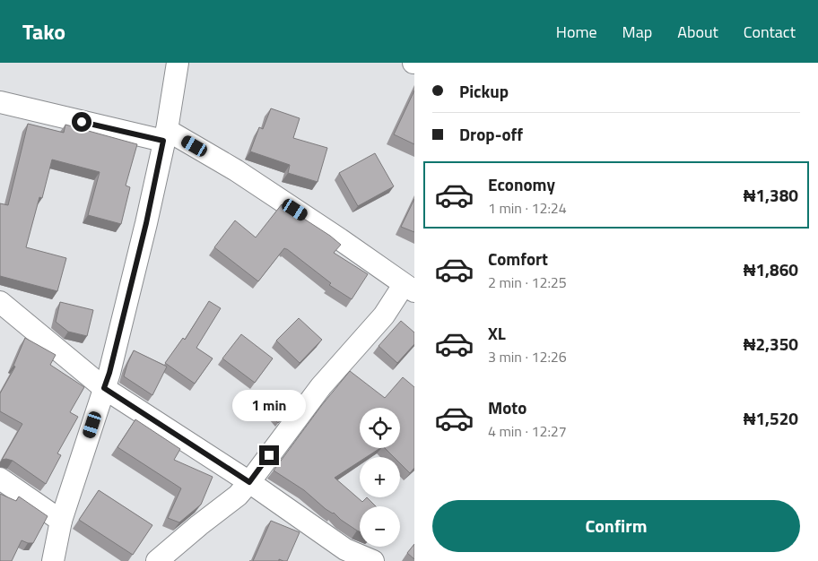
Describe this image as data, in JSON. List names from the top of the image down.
{
  "page": {
    "header": "Tako",
    "nav": [
      "Home",
      "Map",
      "About",
      "Contact"
    ],
    "banner": ["Pickup", "Drop-off"],
    "list": [
      {
        "name": "Economy",
        "note": "1 min · 12:24",
        "value": "₦1,380"
      },
      {
        "name": "Comfort",
        "note": "2 min · 12:25",
        "value": "₦1,860"
      },
      {
        "name": "XL",
        "note": "3 min · 12:26",
        "value": "₦2,350"
      },
      {
        "name": "Moto",
        "note": "4 min · 12:27",
        "value": "₦1,520"
      }
    ],
    "bubble": "1 min",
    "map_buttons": ["+", "−"],
    "buttons": "Confirm"
  }
}
